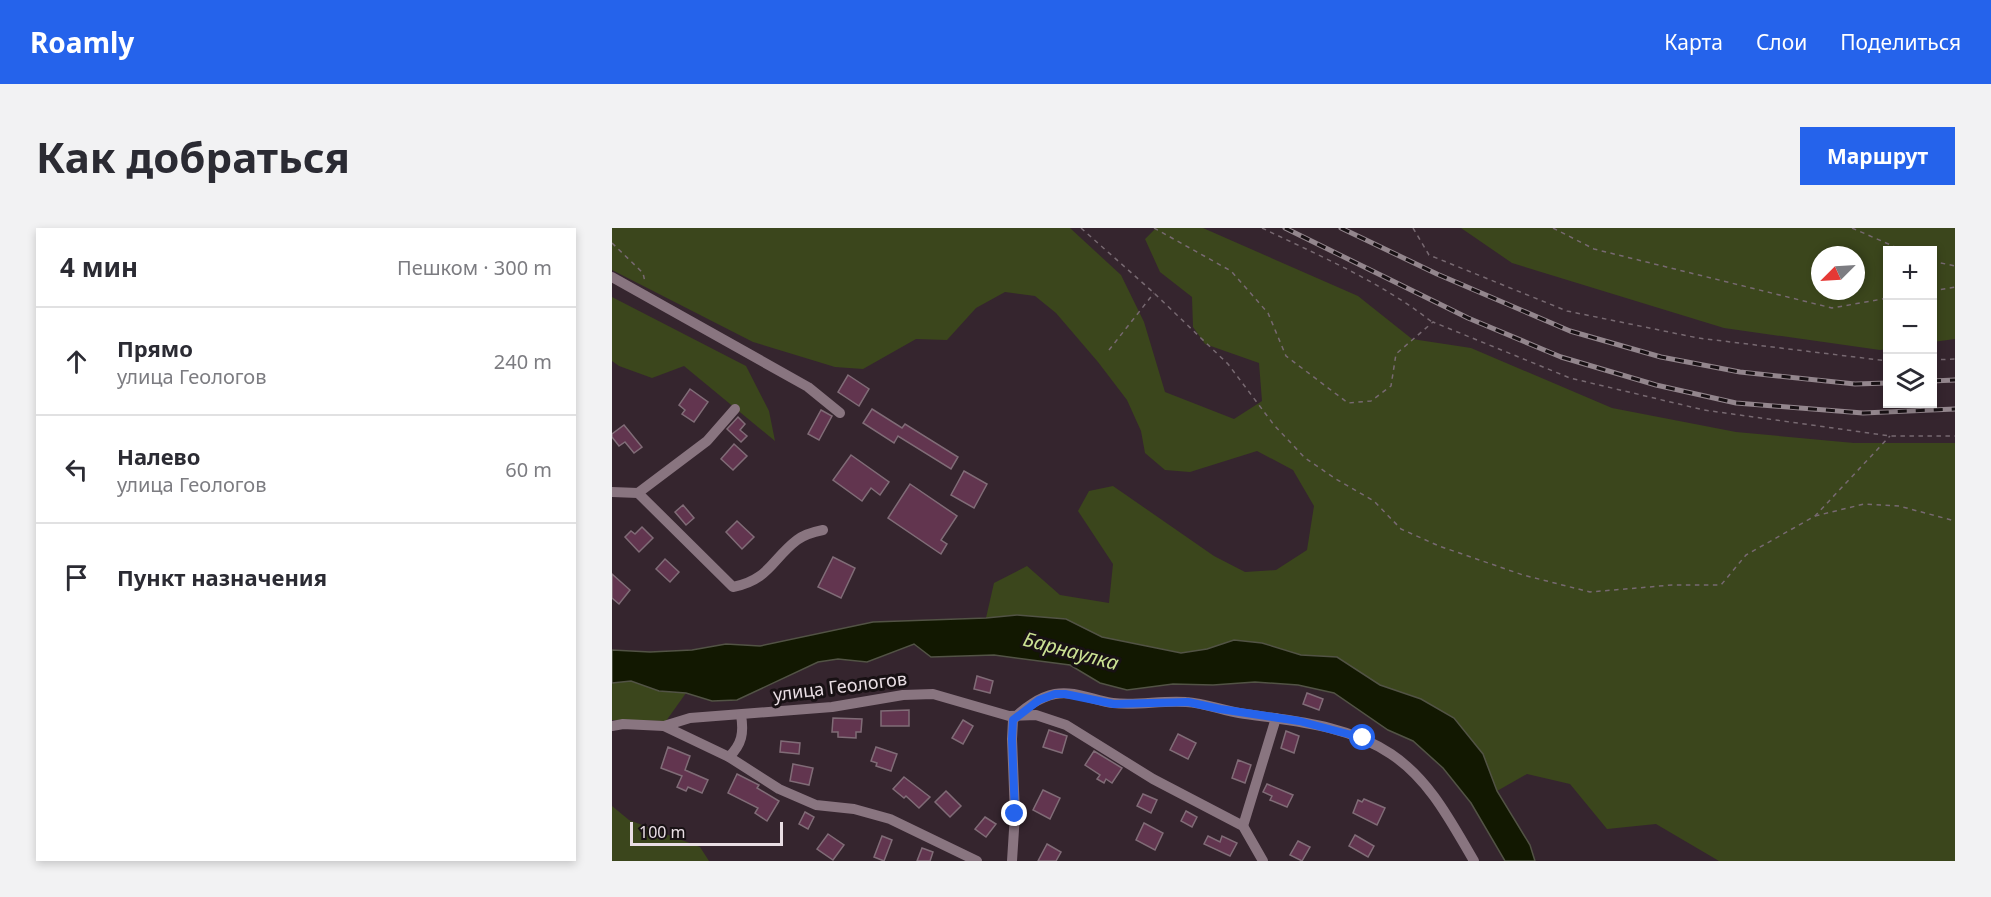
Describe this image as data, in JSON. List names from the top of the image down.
{
  "streets": {
    "street": ["улица Геологов"]
  },
  "water": ["Барнаулка"],
  "scale_bar": "100 m",
  "north": "bottom left",
  "page": {
    "header": "Roamly",
    "nav": ["Карта", "Слои", "Поделиться"],
    "buttons": "Маршрут",
    "title": "Как добраться",
    "heading": ["4 мин", "Пешком · 300 m"],
    "map_buttons": ["+", "−"],
    "list": [
      ["Прямо", "улица Геологов", "240 m"],
      ["Налево", "улица Геологов", "60 m"],
      "Пункт назначения"
    ],
    "scale": "100 m"
  }
}
